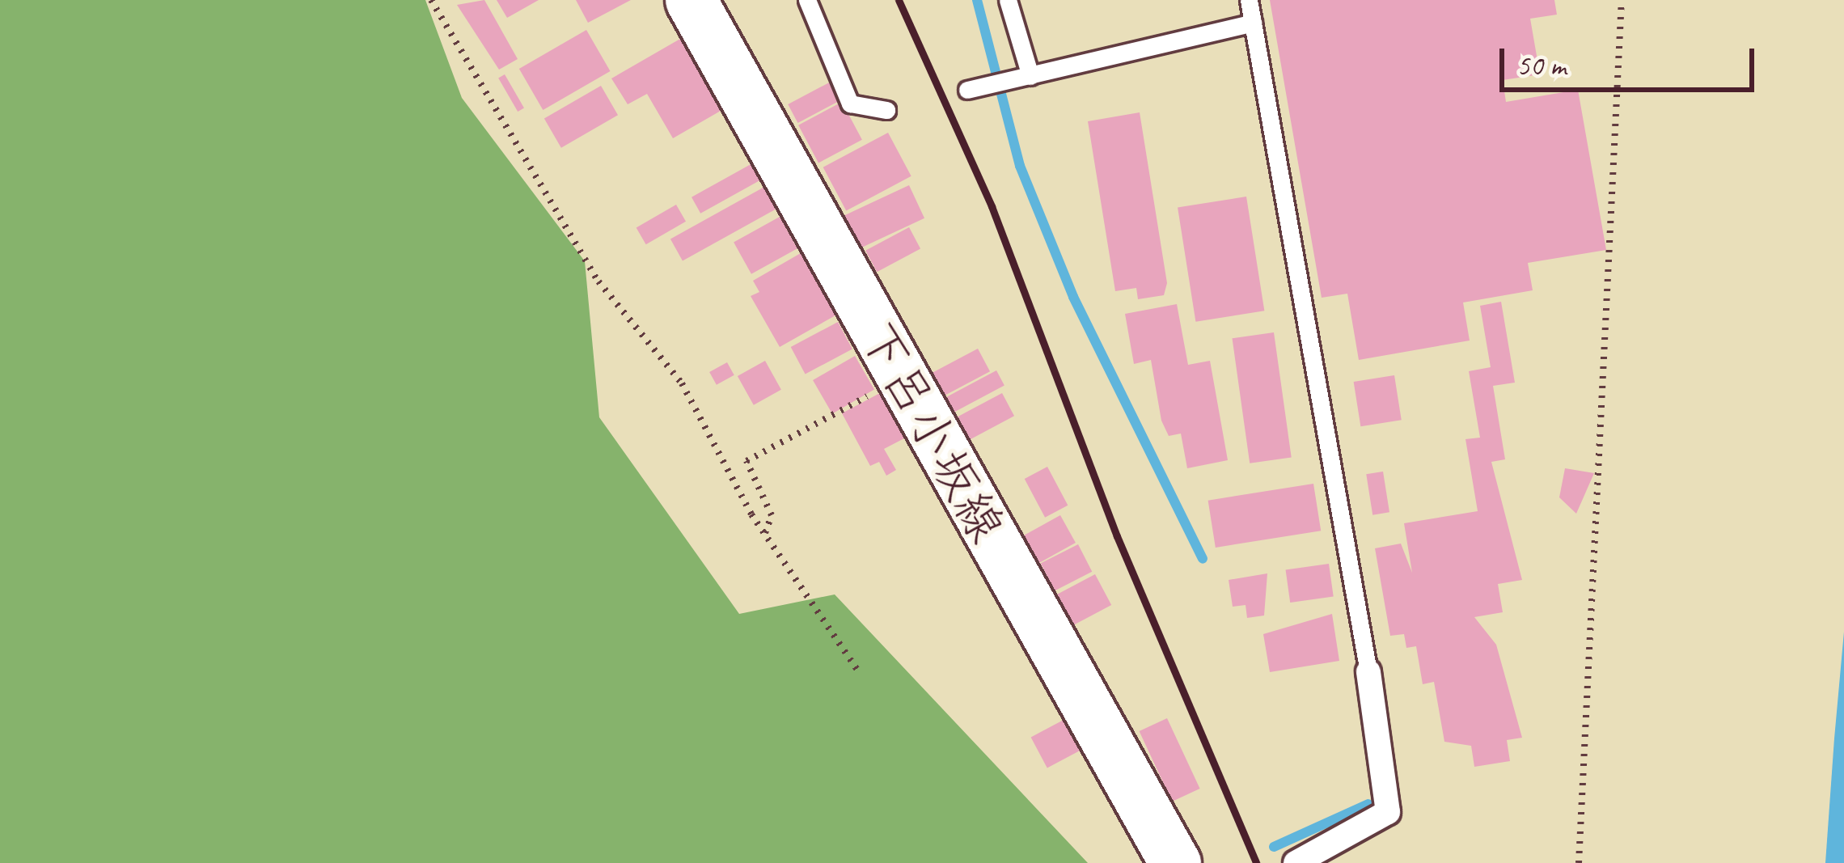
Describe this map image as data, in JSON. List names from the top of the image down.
{
  "streets": {
    "main road": ["下呂小坂線"]
  },
  "scale_bar": "50 m"
}
